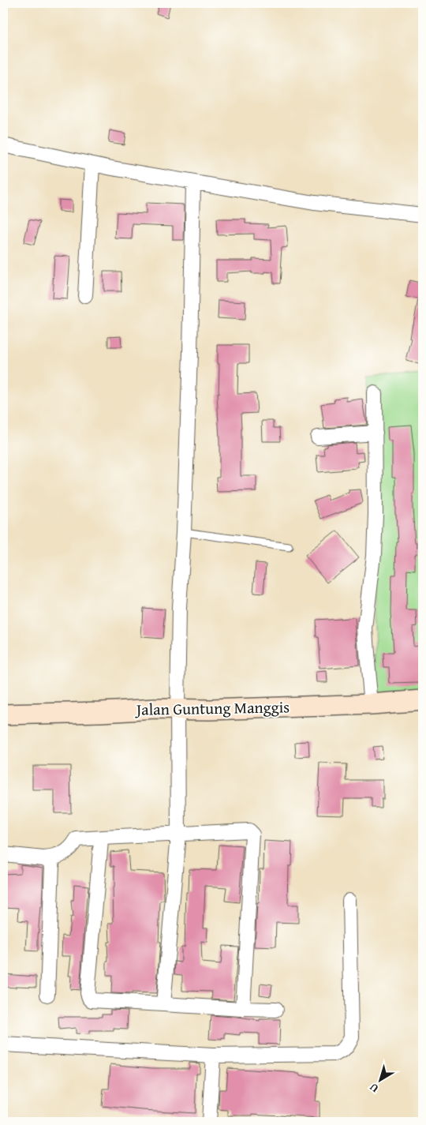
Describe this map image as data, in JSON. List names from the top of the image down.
{
  "streets": {
    "street": ["Jalan Guntung Manggis"]
  },
  "north": "bottom left"
}
